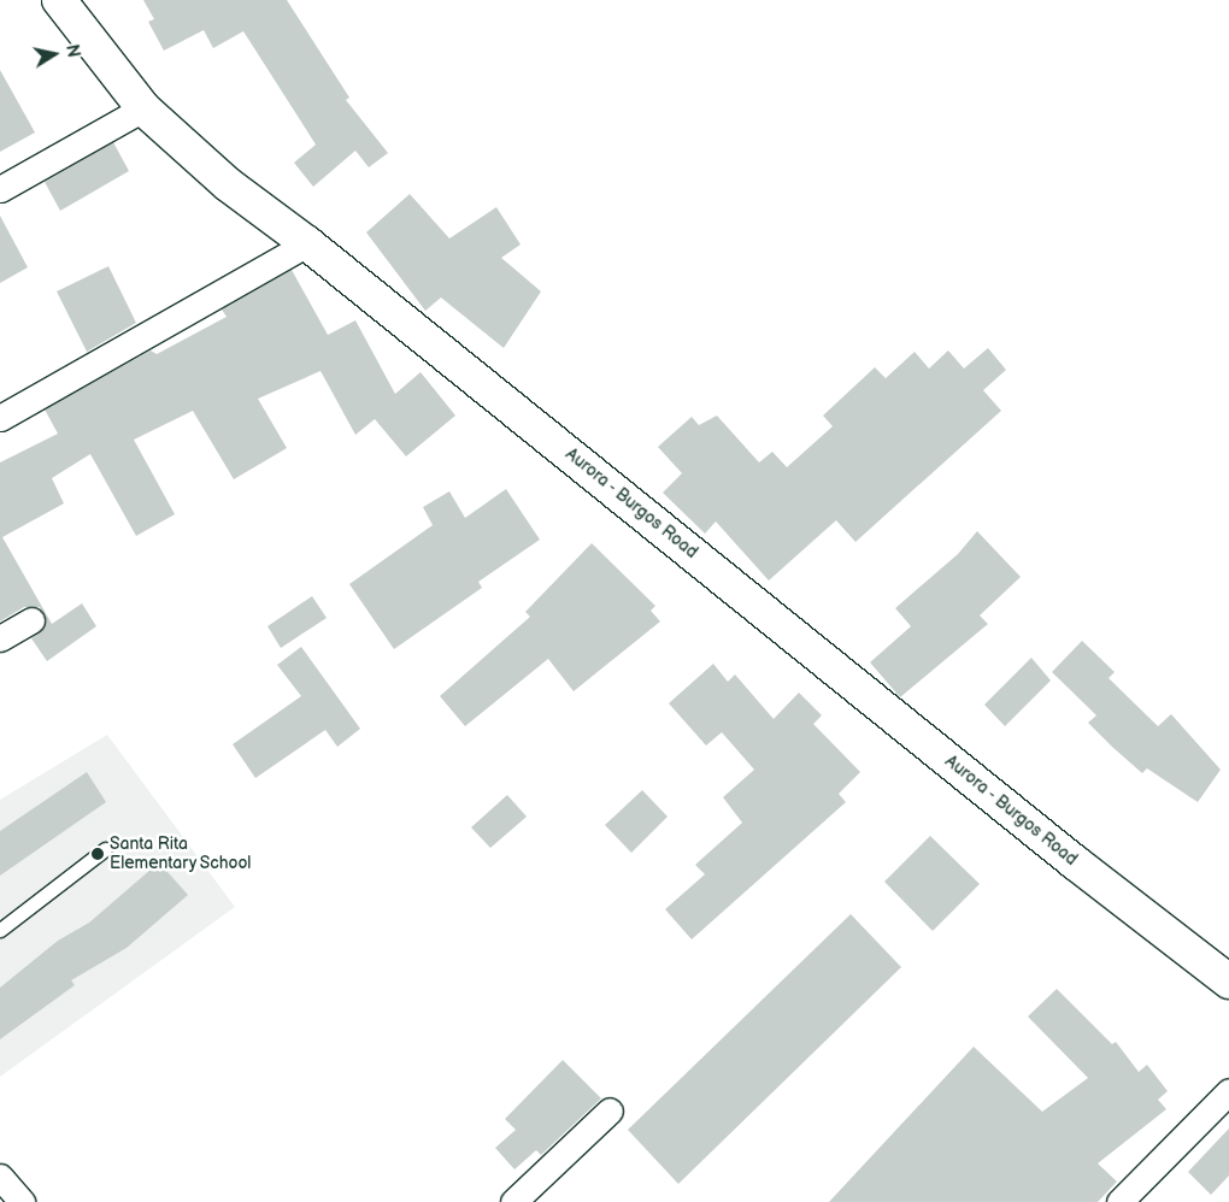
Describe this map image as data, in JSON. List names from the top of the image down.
{
  "streets": {
    "main road": ["Aurora - Burgos Road"]
  },
  "places": ["Santa Rita Elementary School"],
  "north": "right"
}
